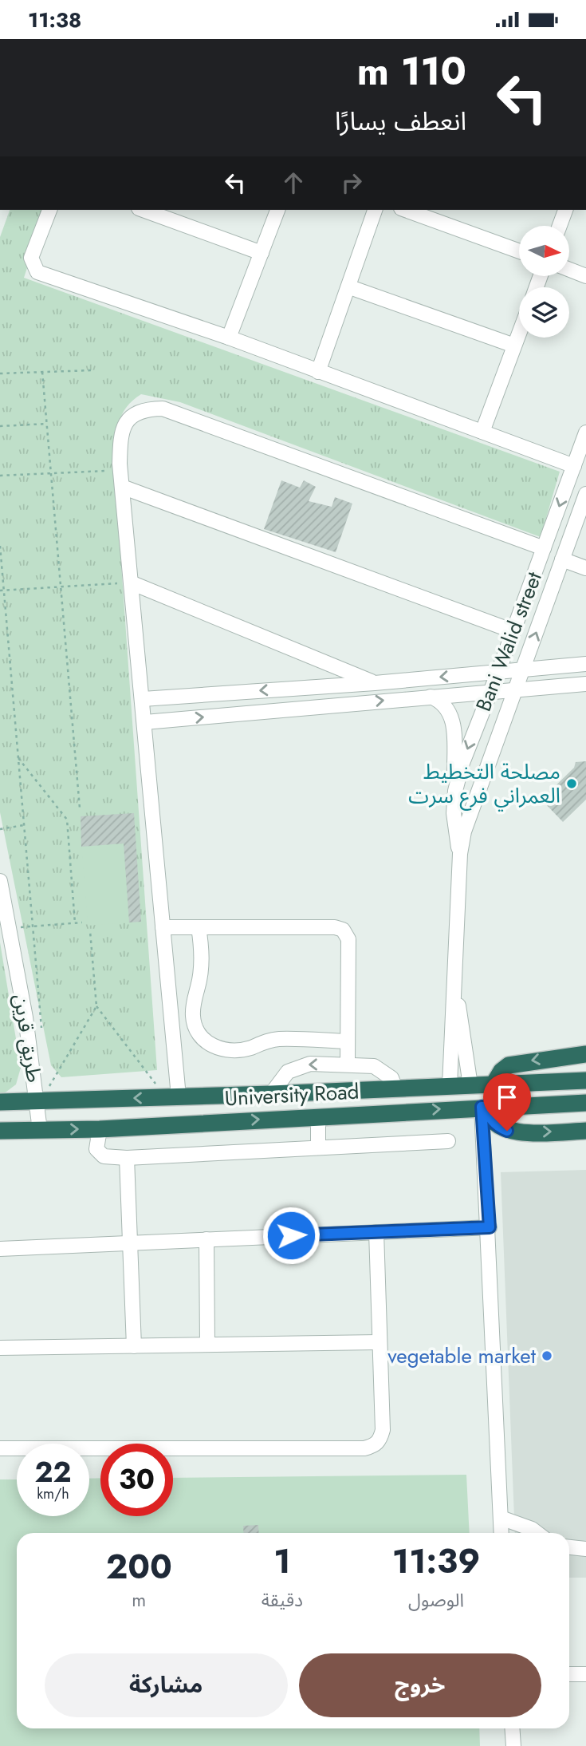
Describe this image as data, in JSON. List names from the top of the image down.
{
  "streets": {
    "highway": ["University Road"],
    "street": ["Bani Walid street", "طريق قرين"]
  },
  "crossings": [
    ["طريق قرين", "University Road"]
  ],
  "places": ["مصلحة التخطيط العمراني فرع سرت", "vegetable market"],
  "north": "right",
  "page": {
    "status": "11:38",
    "turn": ["110 m", "انعطف يسارًا"],
    "speed": "22 km/h",
    "limit": "30",
    "eta": [
      "11:39",
      "الوصول",
      "1",
      "دقيقة",
      "200",
      "m"
    ],
    "buttons": ["خروج", "مشاركة"]
  }
}
